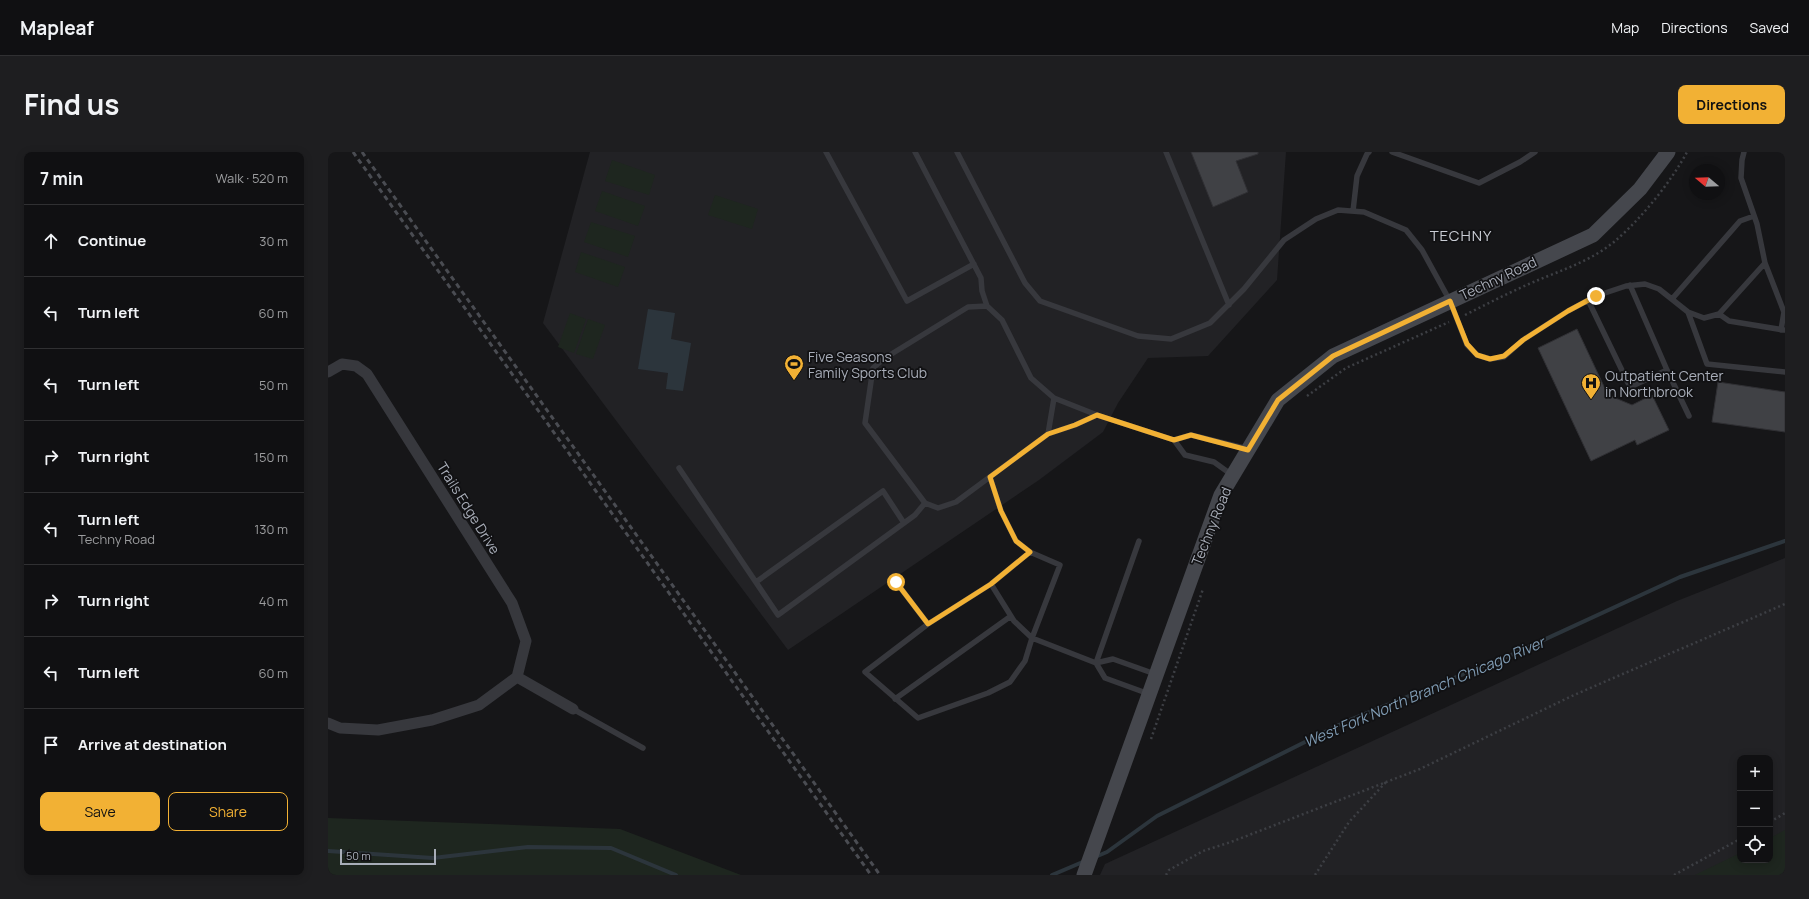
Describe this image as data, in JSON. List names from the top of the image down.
{
  "streets": {
    "main road": ["Techny Road"],
    "street": ["Trails Edge Drive"]
  },
  "districts": ["TECHNY"],
  "water": ["West Fork North Branch Chicago River"],
  "places": {
    "sports": ["Five Seasons Family Sports Club"],
    "hospital": ["Outpatient Center in Northbrook"]
  },
  "scale_bar": "50 m",
  "north": "left",
  "page": {
    "header": "Mapleaf",
    "nav": ["Map", "Directions", "Saved"],
    "title": "Find us",
    "buttons": [
      "Directions",
      ["Save", "Share"]
    ],
    "heading": ["7 min", "Walk · 520 m"],
    "list": [
      ["Continue", "30 m"],
      ["Turn left", "60 m"],
      ["Turn left", "50 m"],
      ["Turn right", "150 m"],
      ["Turn left", "Techny Road", "130 m"],
      ["Turn right", "40 m"],
      ["Turn left", "60 m"],
      "Arrive at destination"
    ],
    "map_buttons": ["+", "−"],
    "scale": "50 m"
  }
}
